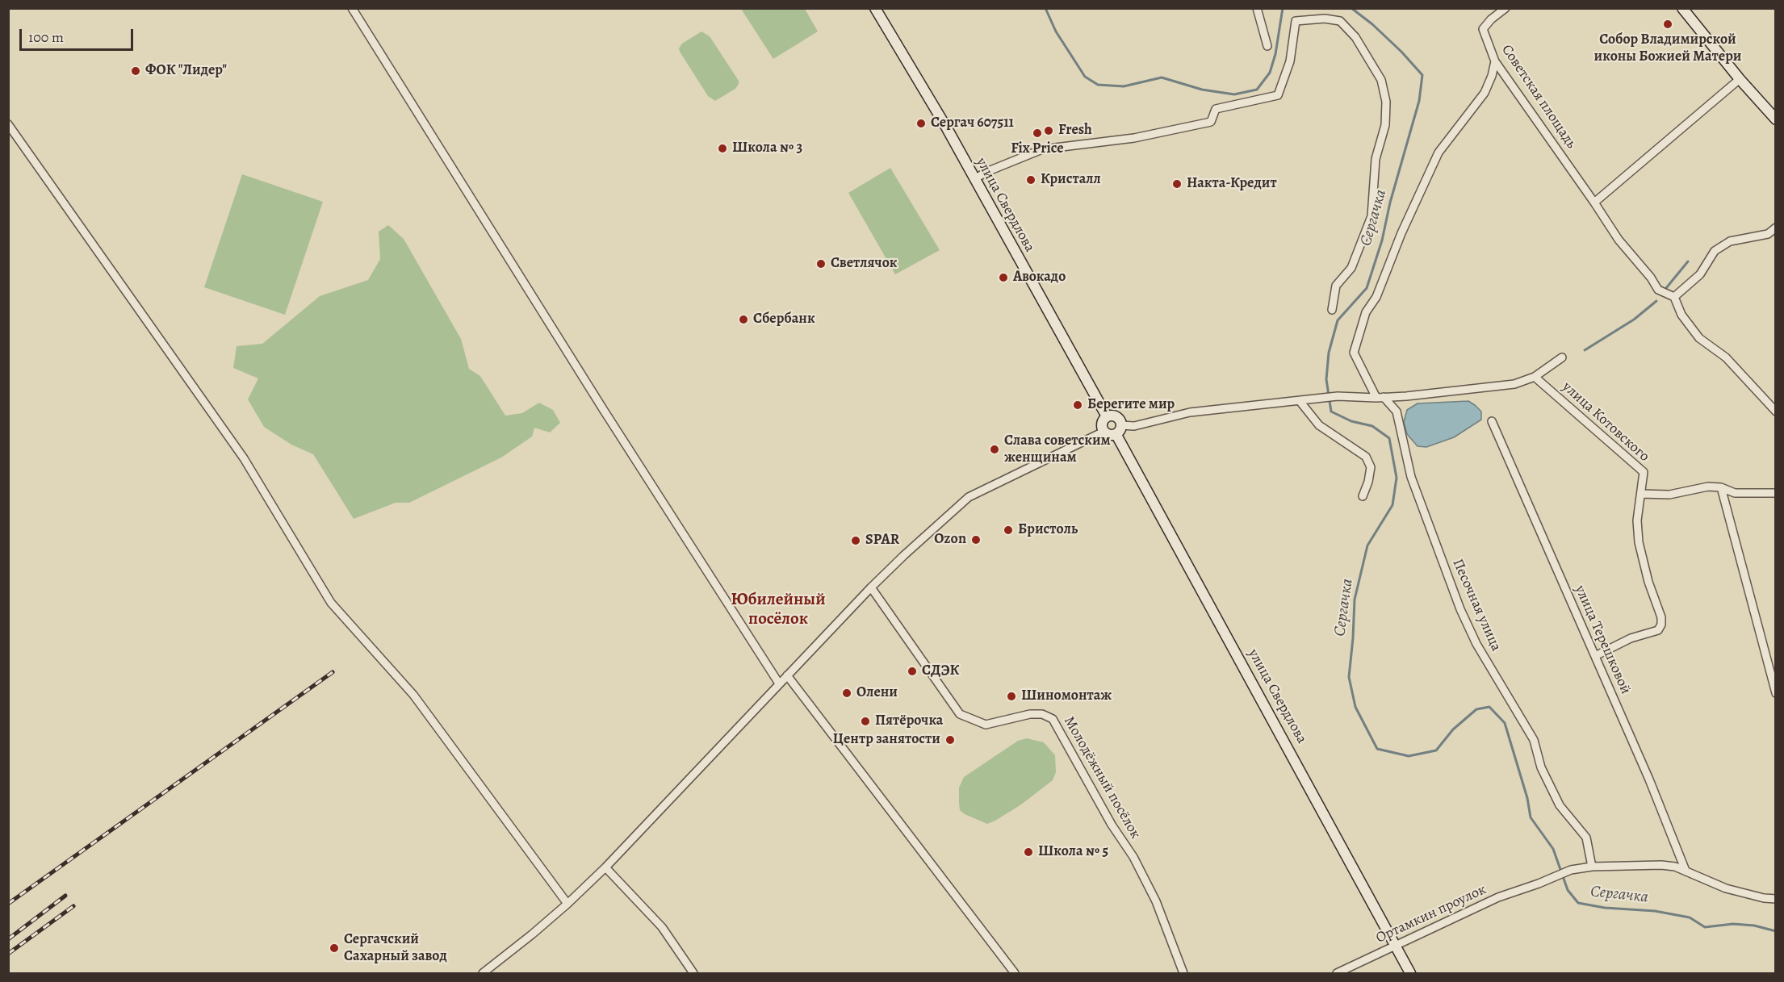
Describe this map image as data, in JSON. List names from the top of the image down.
{
  "streets": {
    "street": [
      "Советская площадь",
      "улица Свердлова",
      "улица Котовского",
      "Песочная улица",
      "улица Терешковой",
      "Молодёжный посёлок",
      "Ортамкин проулок"
    ]
  },
  "crossings": [
    ["Советская площадь", "Песочная улица"],
    ["улица Свердлова", "Ортамкин проулок"],
    ["улица Котовского", "улица Терешковой"],
    ["Песочная улица", "Ортамкин проулок"],
    ["улица Терешковой", "Ортамкин проулок"]
  ],
  "districts": ["Юбилейный посёлок"],
  "water": ["Сергачка"],
  "places": [
    "Собор Владимирской иконы Божией Матери",
    "ФОК \"Лидер\"",
    "Сергач 607511",
    "Fresh",
    "Fix Price",
    "Школа № 3",
    "Кристалл",
    "Накта-Кредит",
    "Светлячок",
    "Авокадо",
    "Сбербанк",
    "Берегите мир",
    "Слава советским женщинам",
    "Бристоль",
    "Ozon",
    "SPAR",
    "СДЭК",
    "Олени",
    "Шиномонтаж",
    "Пятёрочка",
    "Центр занятости",
    "Школа № 5",
    "Сергачский Сахарный завод"
  ],
  "scale_bar": "100 m"
}
